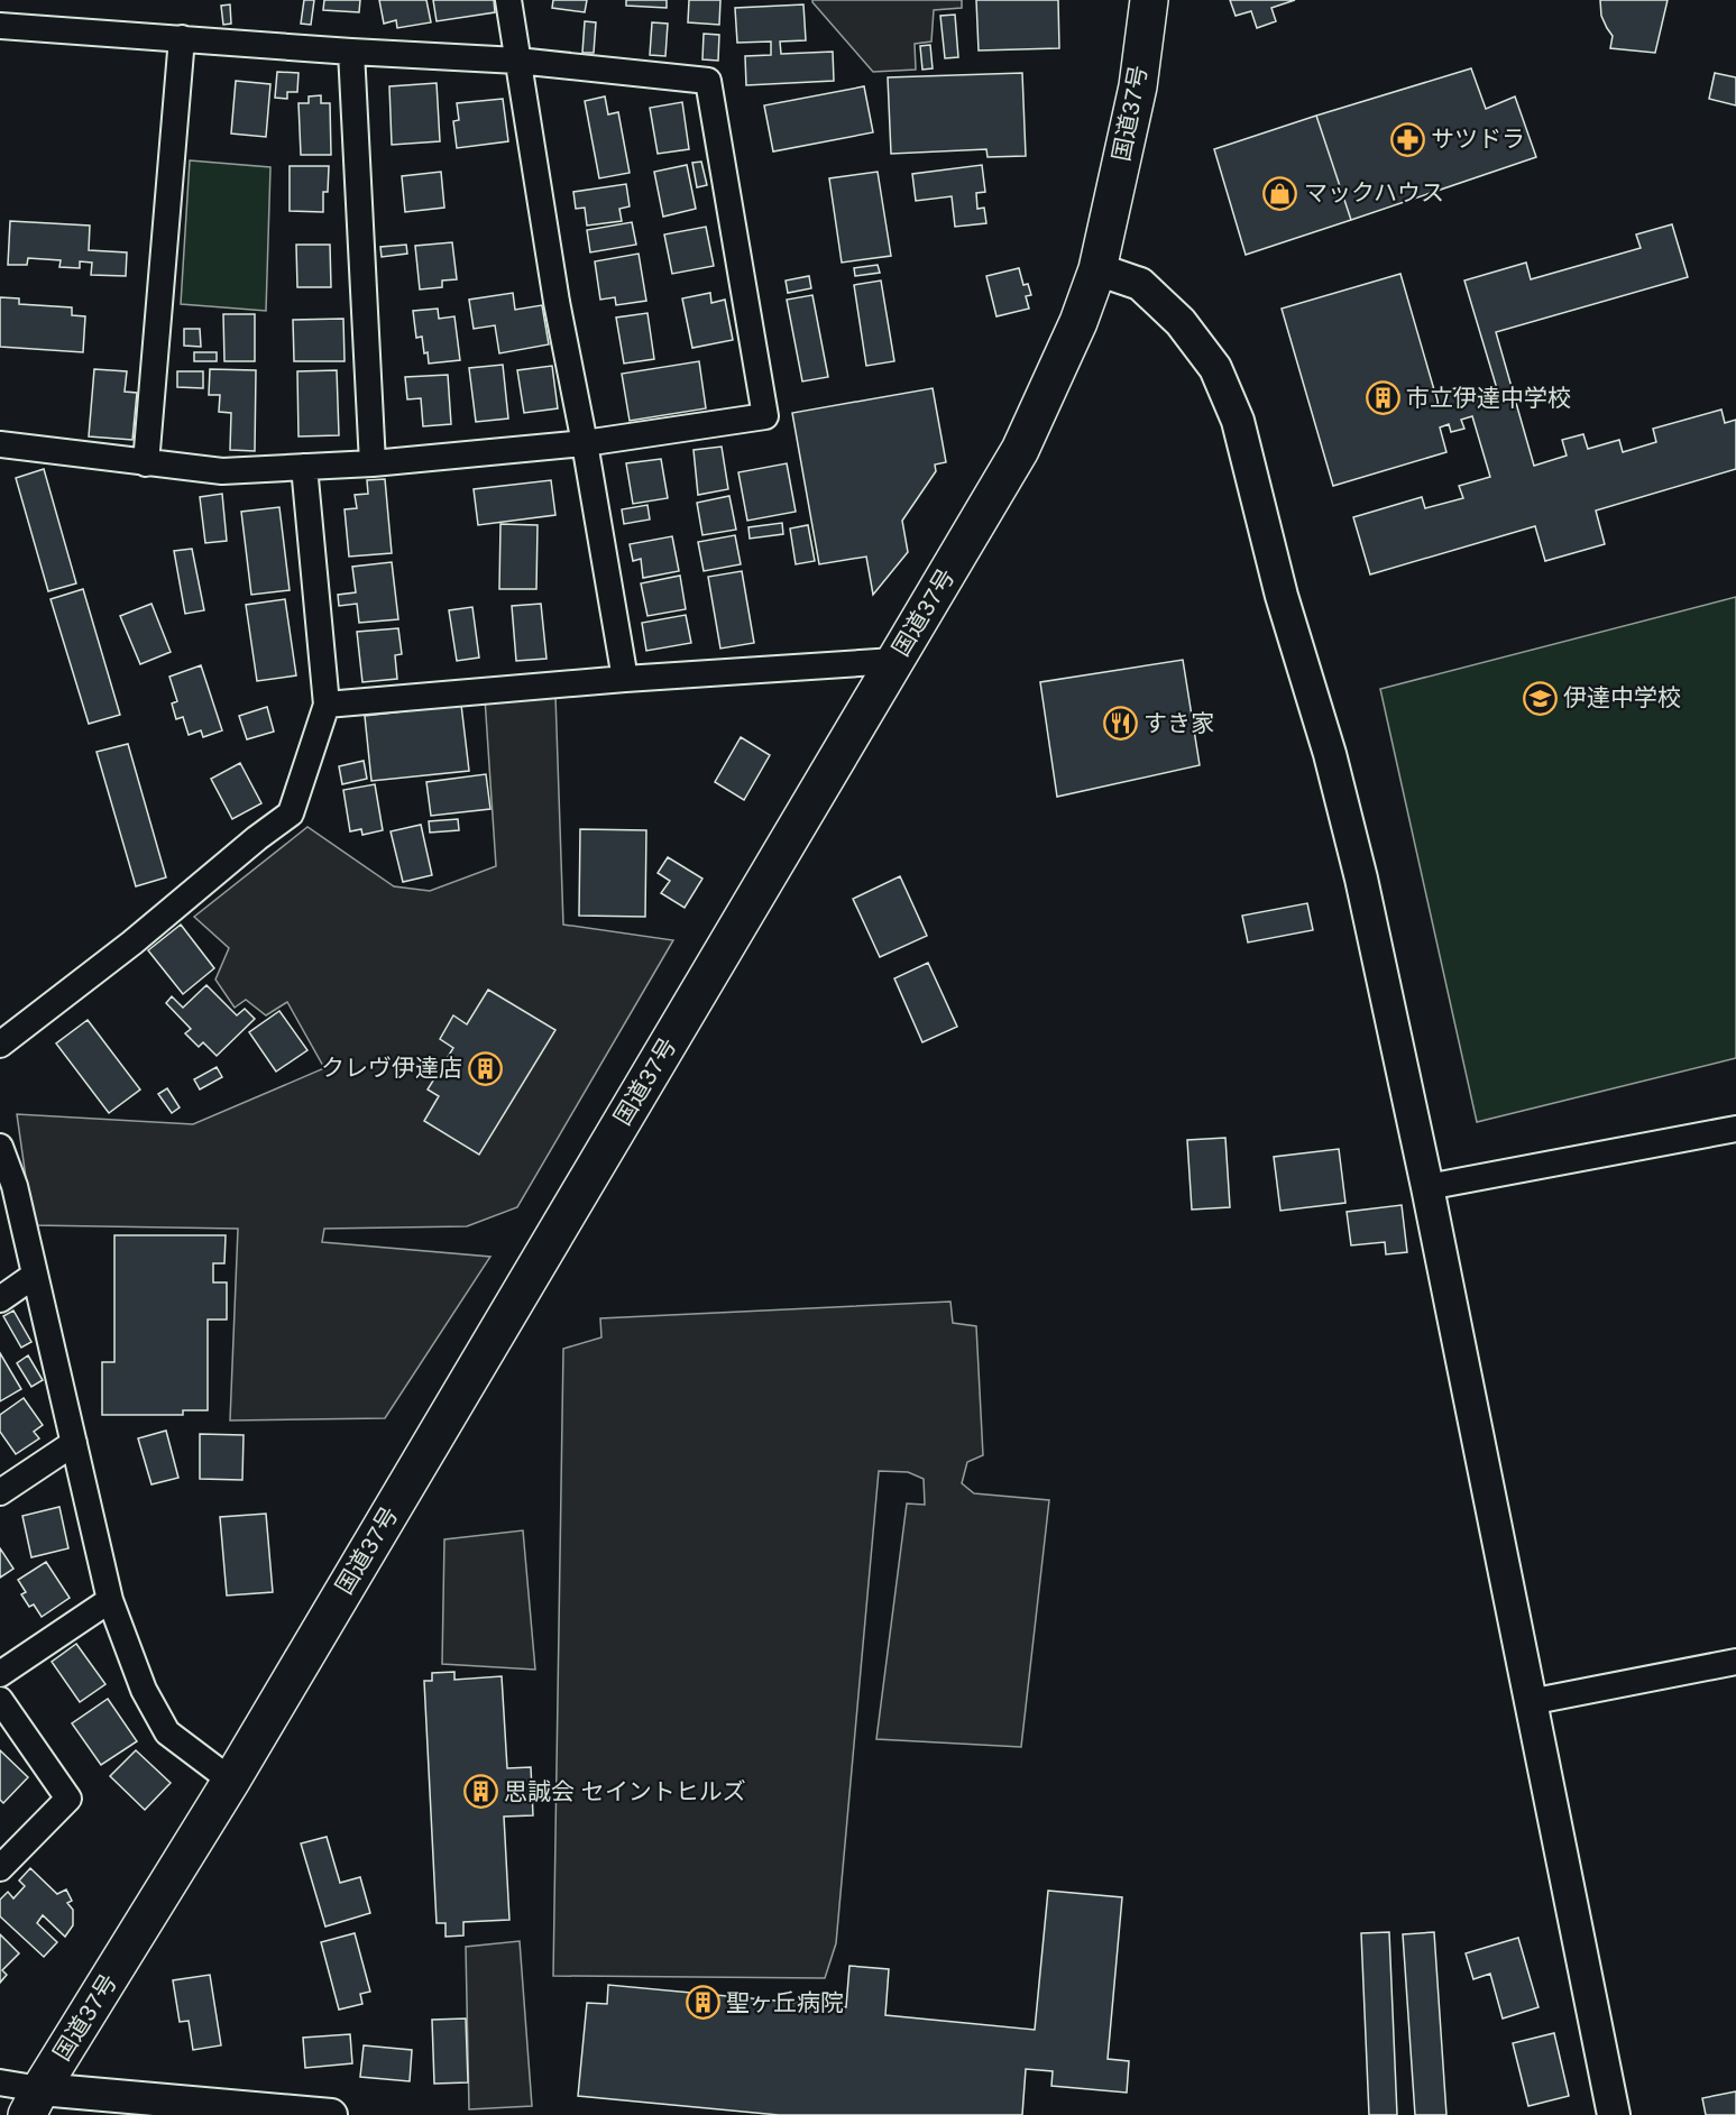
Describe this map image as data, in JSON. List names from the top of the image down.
{
  "streets": {
    "highway": ["国道37号"]
  },
  "places": {
    "pharmacy": ["サツドラ"],
    "shop": ["マックハウス"],
    "building": [
      "市立伊達中学校",
      "クレヴ伊達店",
      "思誠会 セイントヒルズ",
      "聖ヶ丘病院"
    ],
    "school or university": ["伊達中学校"],
    "restaurant": ["すき家"]
  }
}
